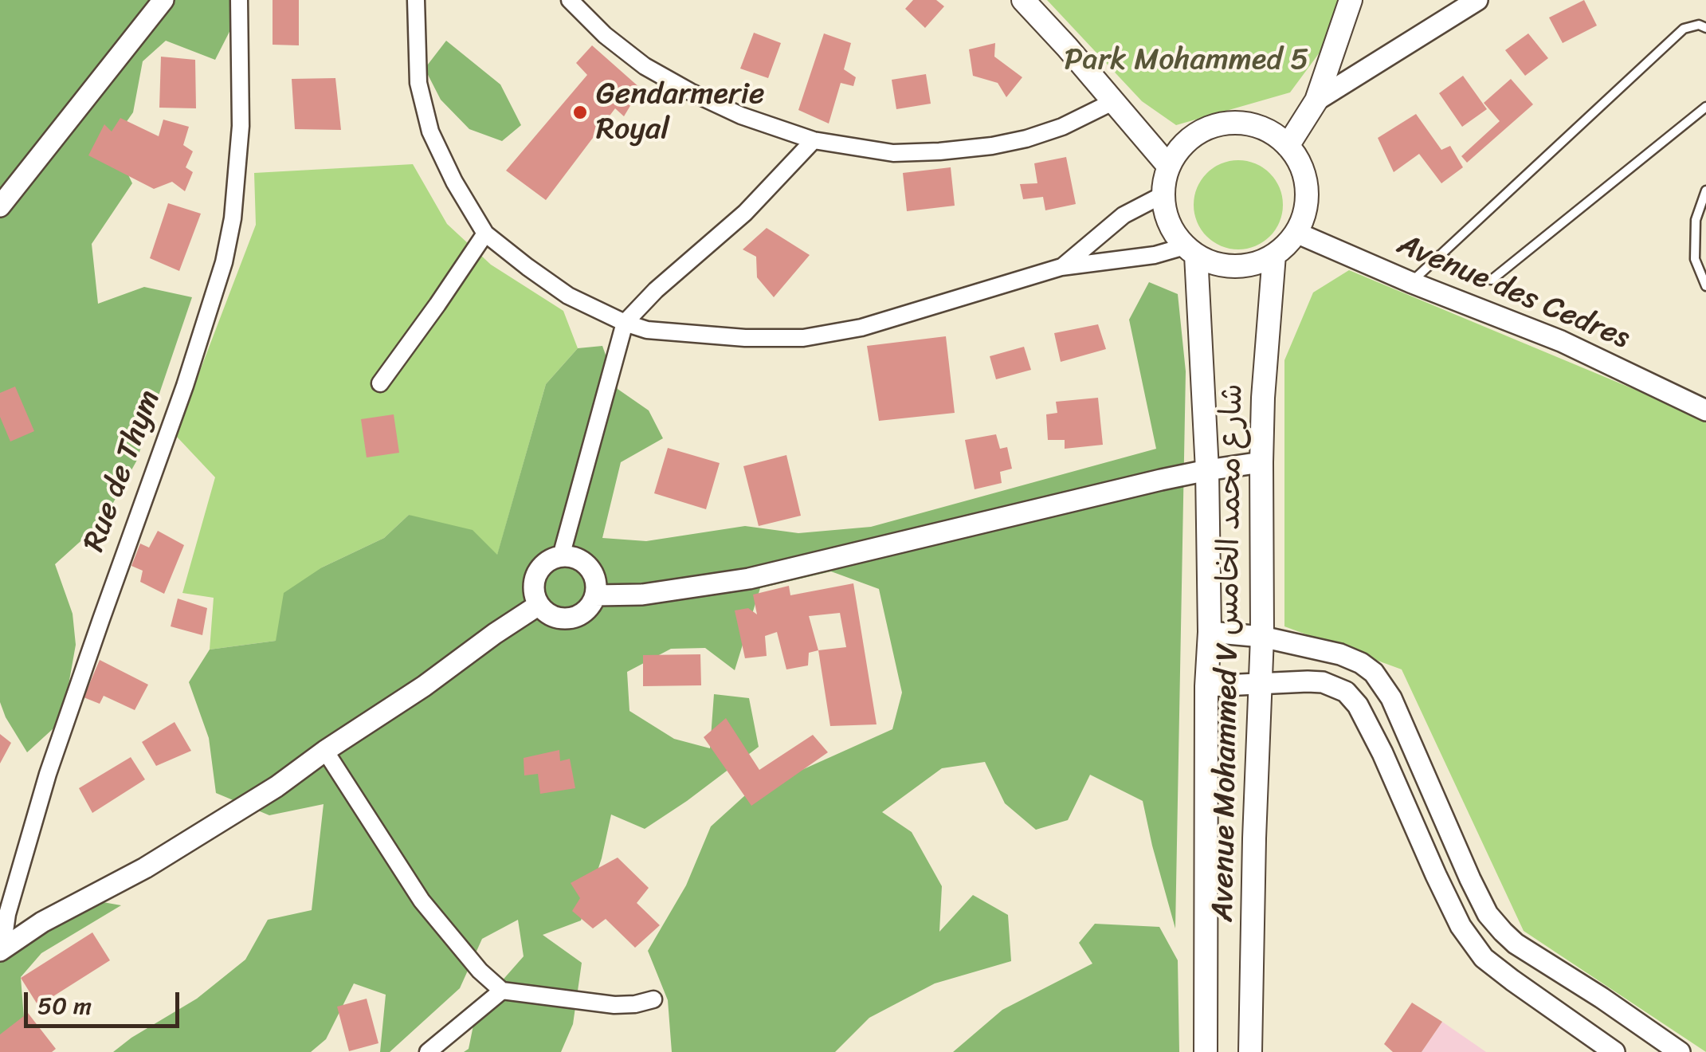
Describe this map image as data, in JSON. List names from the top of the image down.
{
  "streets": {
    "main road": ["Avenue Mohammed V شارع محمد الخامس"],
    "street": ["Avenue des Cedres", "Rue de Thym"]
  },
  "crossings": [
    ["Avenue des Cedres", "Avenue Mohammed V شارع محمد الخامس"]
  ],
  "parks": ["Park Mohammed 5"],
  "places": ["Gendarmerie Royal"],
  "scale_bar": "50 m"
}
